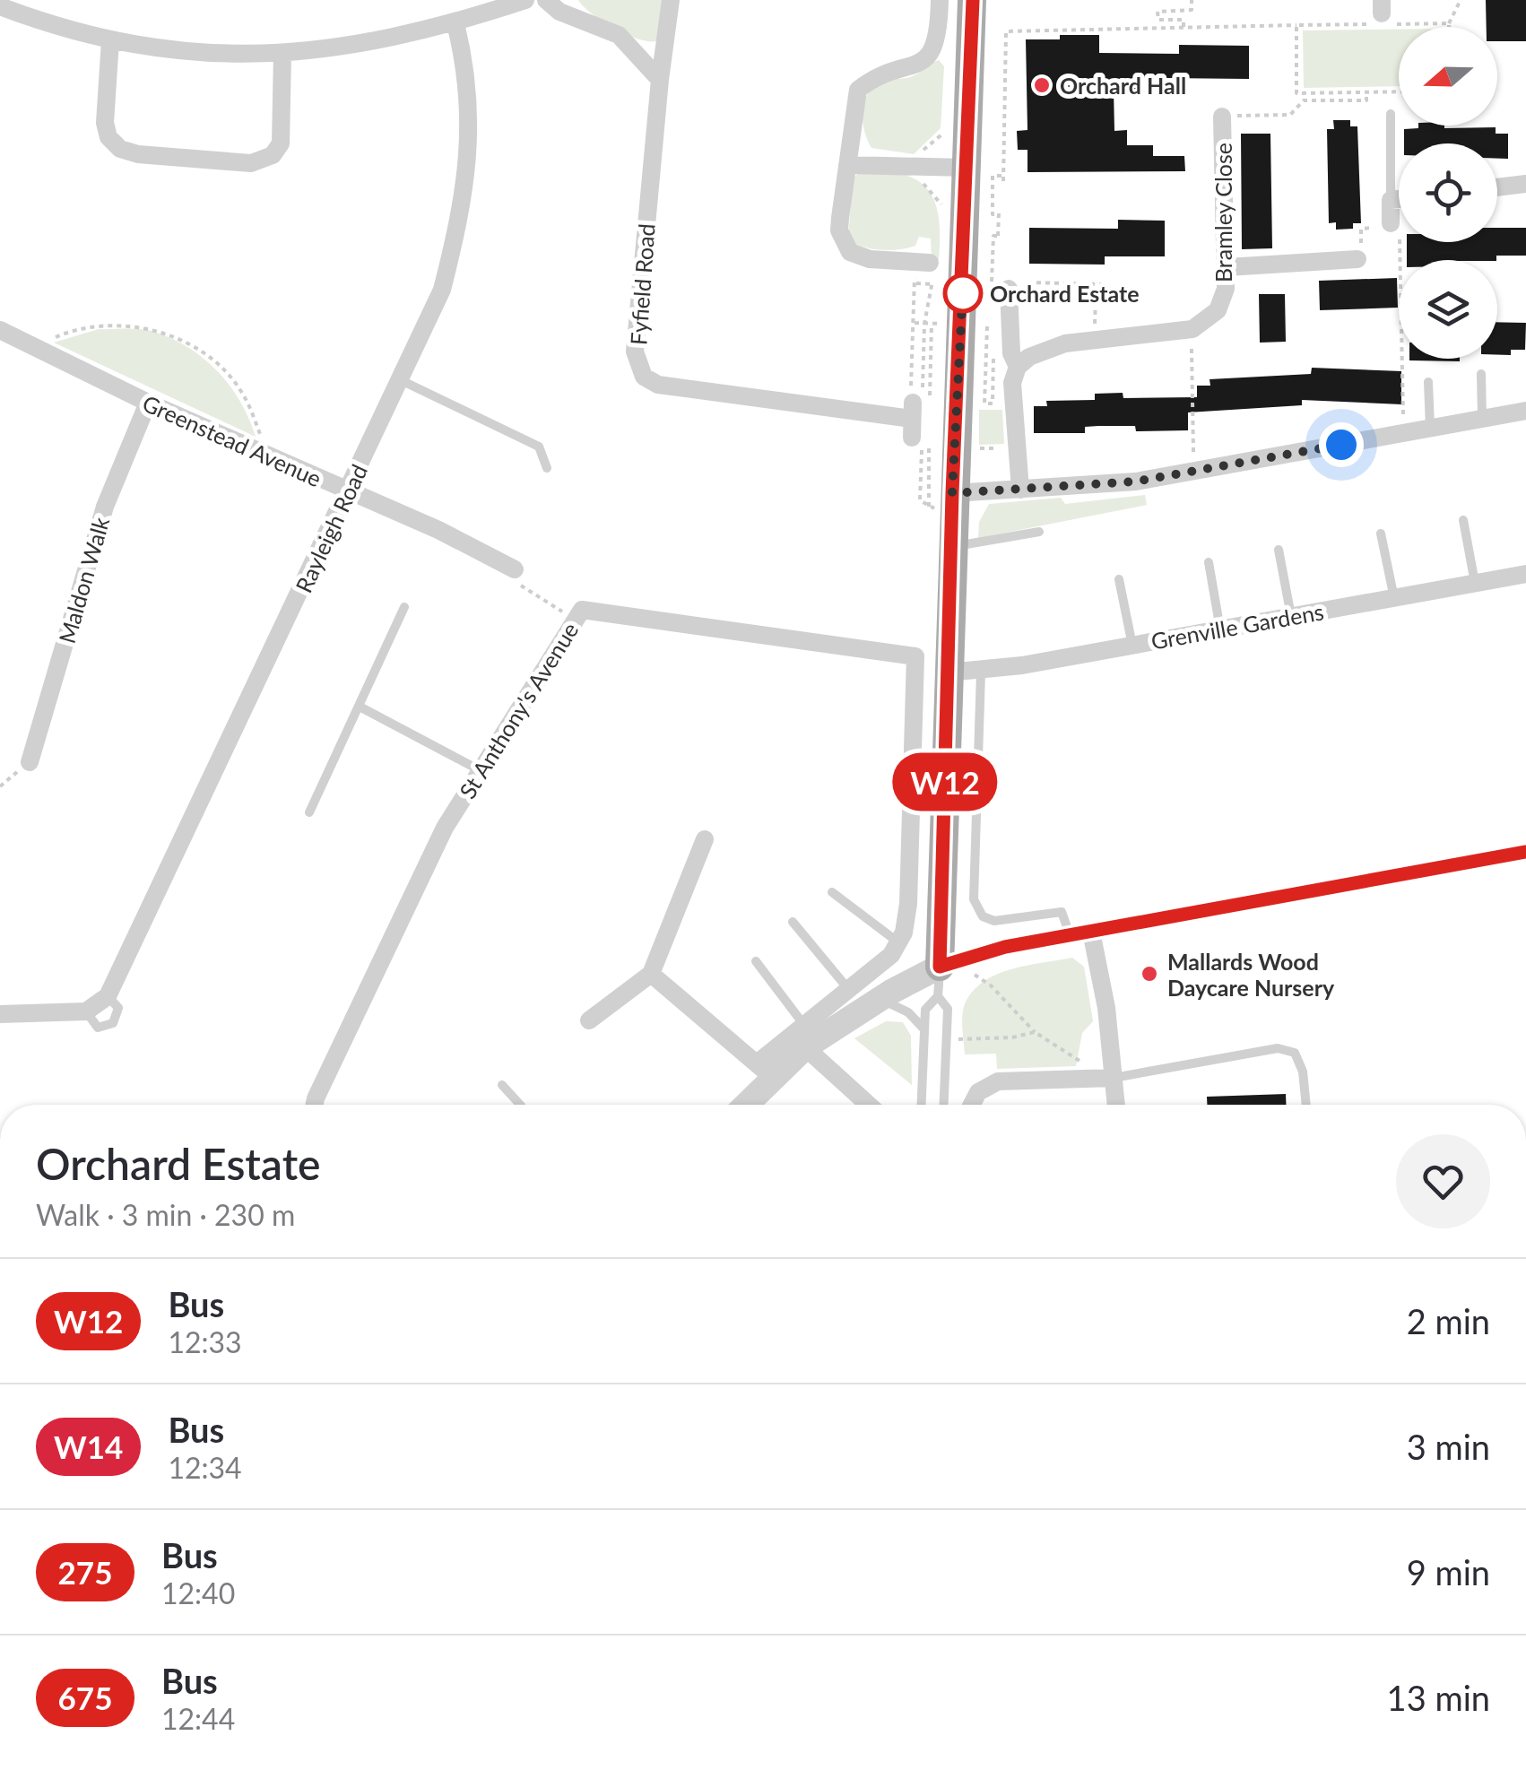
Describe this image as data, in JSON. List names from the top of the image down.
{
  "streets": {
    "street": [
      "Bramley Close",
      "Fyfield Road",
      "Greenstead Avenue",
      "Rayleigh Road",
      "Maldon Walk",
      "Grenville Gardens",
      "St Anthony's Avenue"
    ]
  },
  "crossings": [
    ["Greenstead Avenue", "Rayleigh Road"],
    ["Greenstead Avenue", "Maldon Walk"],
    ["Grenville Gardens", "St Anthony's Avenue"]
  ],
  "places": ["Orchard Hall", "Orchard Estate", "Mallards Wood Daycare Nursery"],
  "lines": ["bus line W12"],
  "north": "left",
  "page": {
    "on_map": "W12",
    "heading": ["Orchard Estate", "Walk · 3 min · 230 m"],
    "list": [
      {
        "mark": "W12",
        "name": "Bus",
        "note": "12:33",
        "value": "2 min"
      },
      {
        "mark": "W14",
        "name": "Bus",
        "note": "12:34",
        "value": "3 min"
      },
      {
        "mark": "275",
        "name": "Bus",
        "note": "12:40",
        "value": "9 min"
      },
      {
        "mark": "675",
        "name": "Bus",
        "note": "12:44",
        "value": "13 min"
      }
    ]
  }
}
